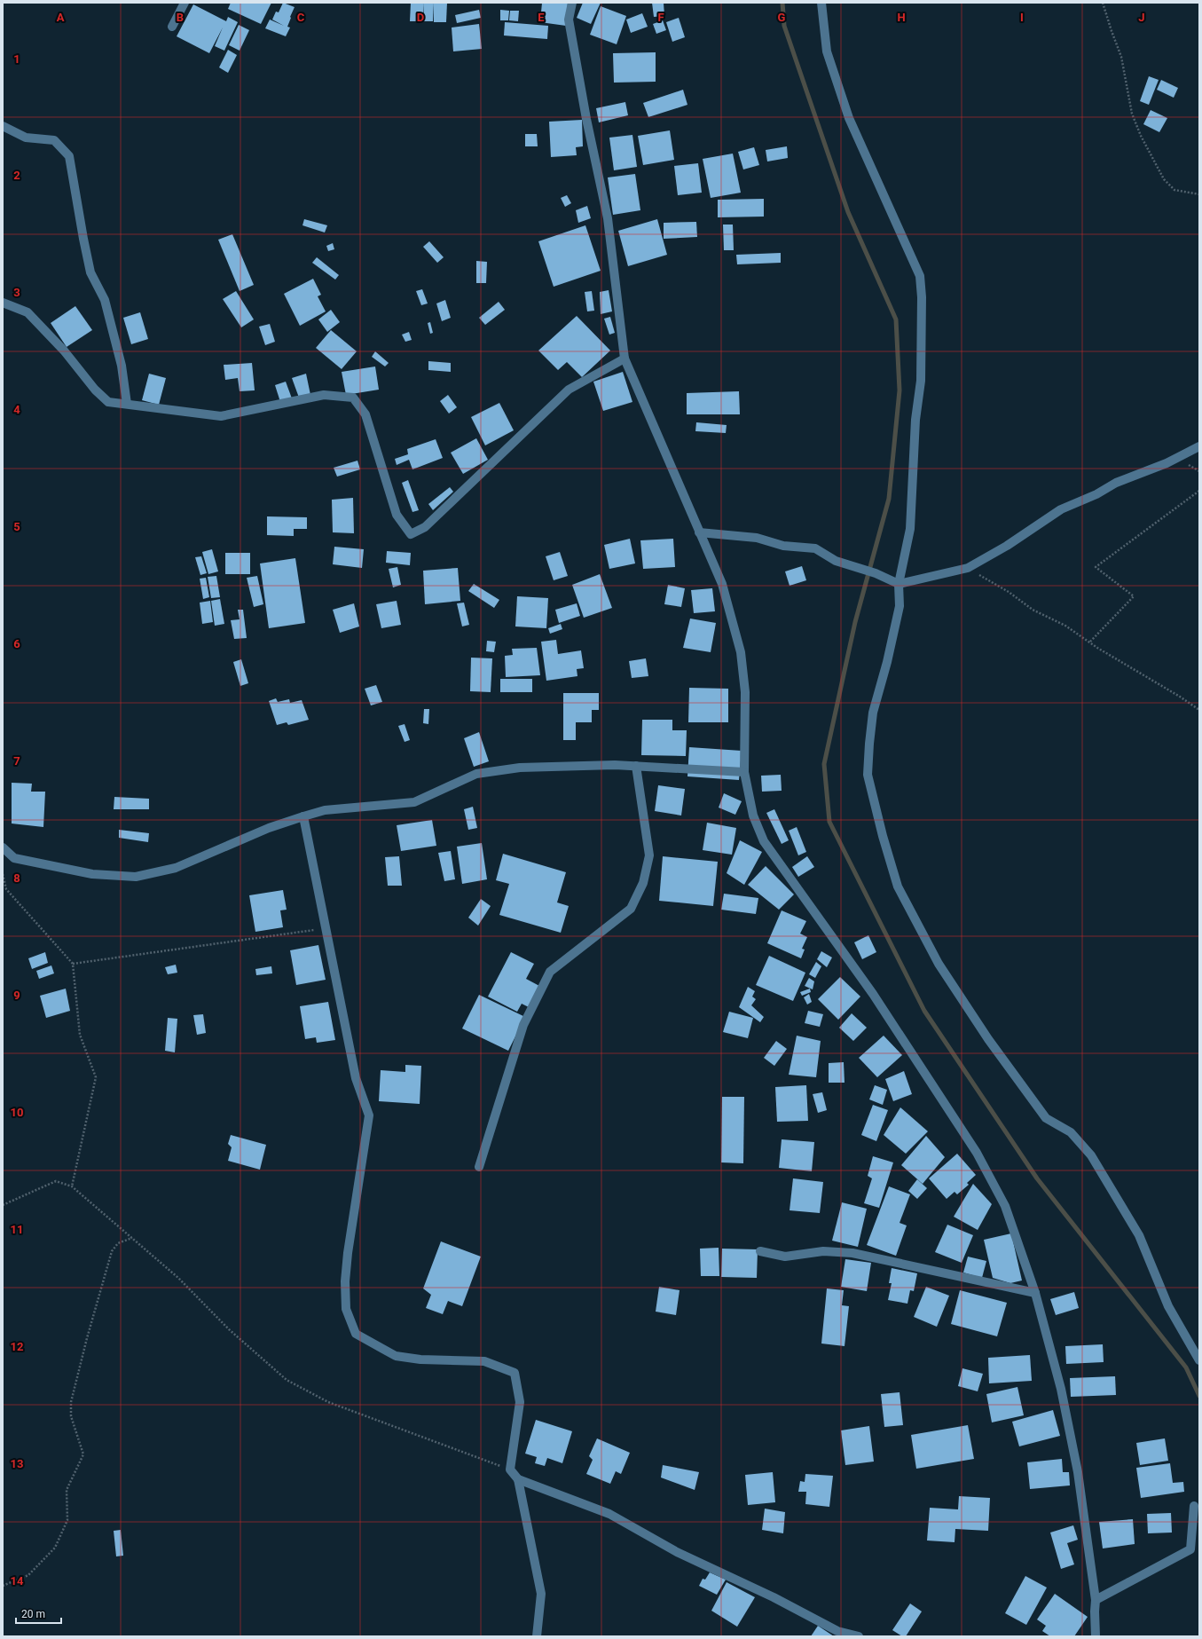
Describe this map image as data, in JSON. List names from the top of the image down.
{
  "scale_bar": "20 m",
  "grid": {
    "columns": [
      "A",
      "B",
      "C",
      "D",
      "E",
      "F",
      "G",
      "H",
      "I",
      "J"
    ],
    "rows": [
      "1",
      "2",
      "3",
      "4",
      "5",
      "6",
      "7",
      "8",
      "9",
      "10",
      "11",
      "12",
      "13",
      "14"
    ]
  }
}
